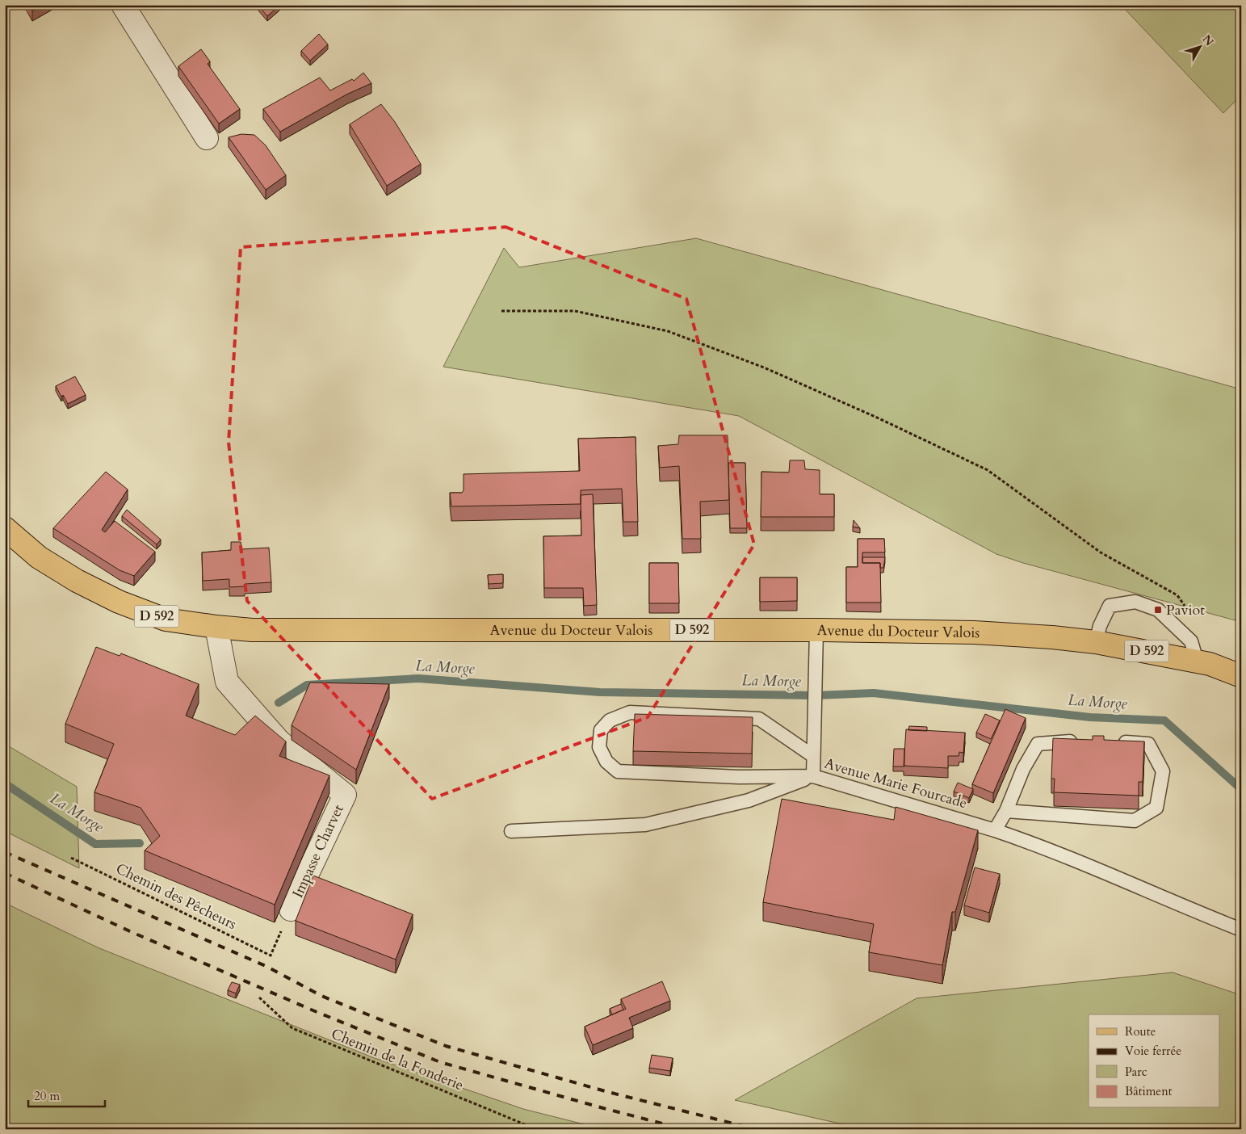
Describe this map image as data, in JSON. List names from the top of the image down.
{
  "streets": {
    "main road": ["D 592", "Avenue du Docteur Valois"],
    "street": ["Impasse Charvet"],
    "lane": ["Avenue Marie Fourcade"],
    "path": ["Chemin des Pêcheurs", "Chemin de la Fonderie"]
  },
  "crossings": [
    ["D 592", "Avenue du Docteur Valois"],
    ["D 592", "Impasse Charvet"],
    ["Avenue du Docteur Valois", "Avenue Marie Fourcade"],
    ["Avenue du Docteur Valois", "Impasse Charvet"]
  ],
  "water": ["La Morge"],
  "places": {
    "transit": ["Paviot"]
  },
  "legend": [
    "Route",
    "Voie ferrée",
    "Parc",
    "Bâtiment"
  ],
  "scale_bar": "20 m",
  "north": "top right"
}
